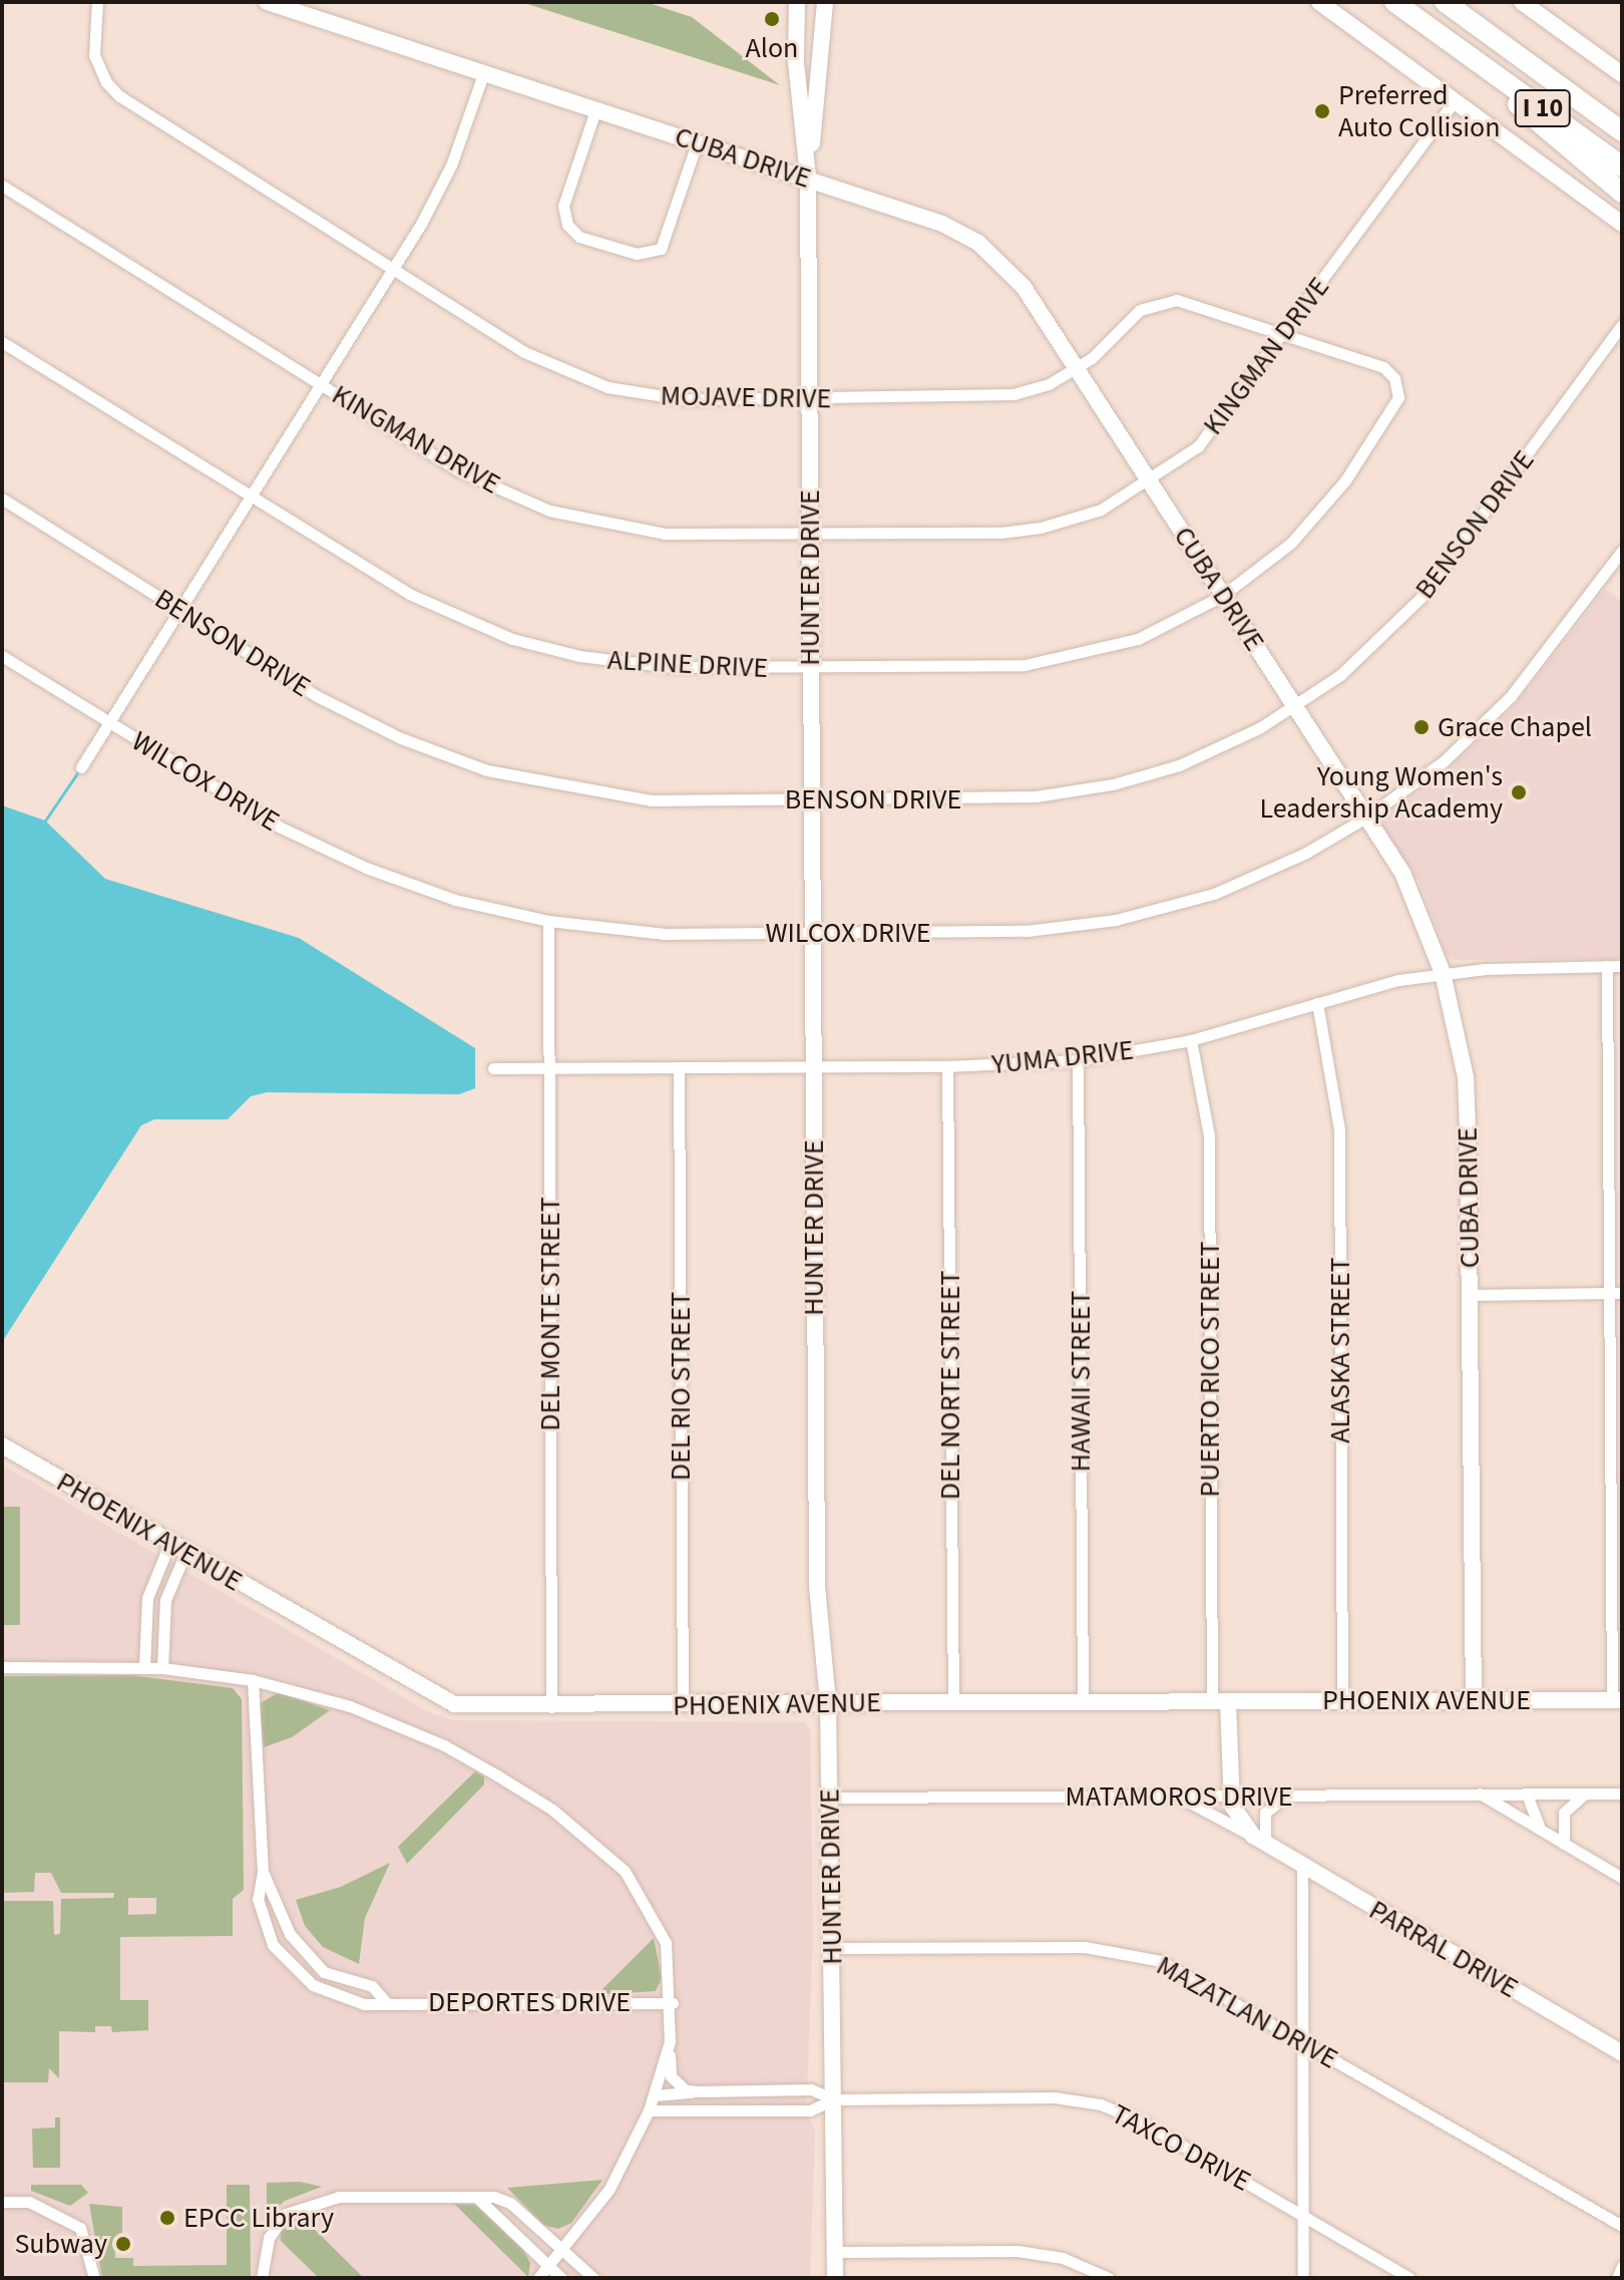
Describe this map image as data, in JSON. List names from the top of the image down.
{
  "streets": {
    "highway": ["I 10"],
    "street": [
      "CUBA DRIVE",
      "KINGMAN DRIVE",
      "MOJAVE DRIVE",
      "BENSON DRIVE",
      "HUNTER DRIVE",
      "ALPINE DRIVE",
      "WILCOX DRIVE",
      "YUMA DRIVE",
      "DEL MONTE STREET",
      "ALASKA STREET",
      "PUERTO RICO STREET",
      "HAWAII STREET",
      "DEL NORTE STREET",
      "DEL RIO STREET",
      "PHOENIX AVENUE",
      "MATAMOROS DRIVE",
      "PARRAL DRIVE",
      "DEPORTES DRIVE",
      "MAZATLAN DRIVE",
      "TAXCO DRIVE"
    ]
  },
  "crossings": [
    ["CUBA DRIVE", "KINGMAN DRIVE"],
    ["CUBA DRIVE", "MOJAVE DRIVE"],
    ["CUBA DRIVE", "BENSON DRIVE"],
    ["CUBA DRIVE", "HUNTER DRIVE"],
    ["CUBA DRIVE", "ALPINE DRIVE"],
    ["CUBA DRIVE", "WILCOX DRIVE"],
    ["CUBA DRIVE", "YUMA DRIVE"],
    ["CUBA DRIVE", "PHOENIX AVENUE"],
    ["KINGMAN DRIVE", "MOJAVE DRIVE"],
    ["KINGMAN DRIVE", "HUNTER DRIVE"],
    ["MOJAVE DRIVE", "HUNTER DRIVE"],
    ["MOJAVE DRIVE", "ALPINE DRIVE"],
    ["BENSON DRIVE", "HUNTER DRIVE"],
    ["HUNTER DRIVE", "ALPINE DRIVE"],
    ["HUNTER DRIVE", "WILCOX DRIVE"],
    ["HUNTER DRIVE", "YUMA DRIVE"],
    ["HUNTER DRIVE", "PHOENIX AVENUE"],
    ["HUNTER DRIVE", "MATAMOROS DRIVE"],
    ["HUNTER DRIVE", "MAZATLAN DRIVE"],
    ["HUNTER DRIVE", "TAXCO DRIVE"],
    ["WILCOX DRIVE", "DEL MONTE STREET"],
    ["YUMA DRIVE", "DEL MONTE STREET"],
    ["YUMA DRIVE", "ALASKA STREET"],
    ["YUMA DRIVE", "PUERTO RICO STREET"],
    ["YUMA DRIVE", "HAWAII STREET"],
    ["YUMA DRIVE", "DEL NORTE STREET"],
    ["YUMA DRIVE", "DEL RIO STREET"],
    ["DEL MONTE STREET", "PHOENIX AVENUE"],
    ["ALASKA STREET", "PHOENIX AVENUE"],
    ["PUERTO RICO STREET", "PHOENIX AVENUE"],
    ["PUERTO RICO STREET", "MATAMOROS DRIVE"],
    ["PUERTO RICO STREET", "PARRAL DRIVE"],
    ["HAWAII STREET", "PHOENIX AVENUE"],
    ["DEL NORTE STREET", "PHOENIX AVENUE"],
    ["DEL RIO STREET", "PHOENIX AVENUE"],
    ["MATAMOROS DRIVE", "PARRAL DRIVE"]
  ],
  "places": [
    "Alon",
    "Preferred Auto Collision",
    "Grace Chapel",
    "Young Women's Leadership Academy",
    "EPCC Library",
    "Subway"
  ]
}
